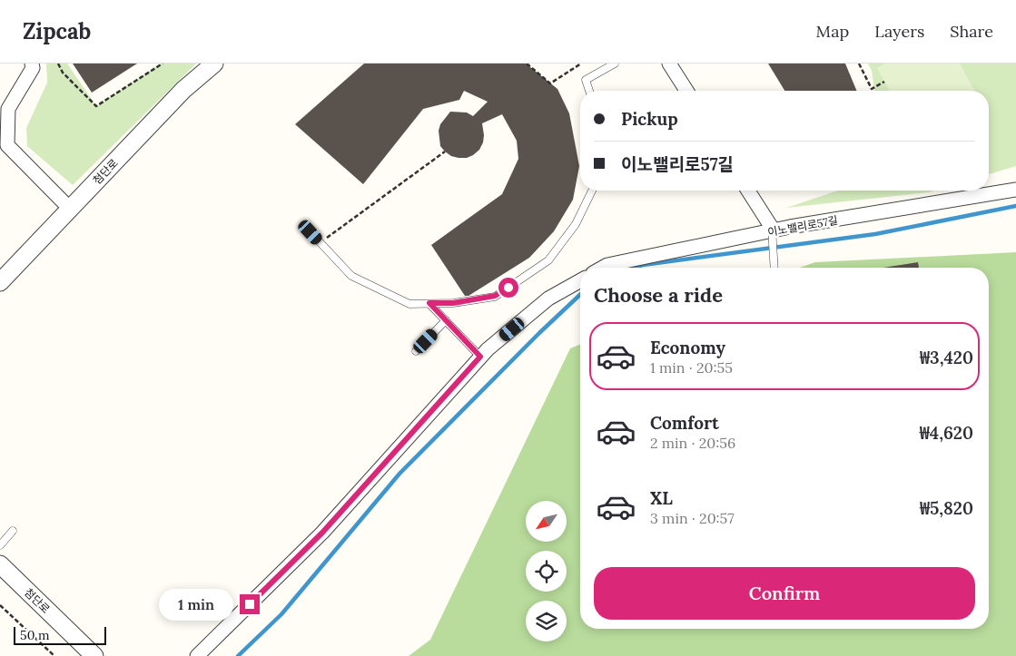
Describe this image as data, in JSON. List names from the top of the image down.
{
  "streets": {
    "street": ["첨단로", "이노밸리로57길"]
  },
  "scale_bar": "50 m",
  "north": "bottom left",
  "page": {
    "header": "Zipcab",
    "nav": ["Map", "Layers", "Share"],
    "banner": ["Pickup", "이노밸리로57길"],
    "heading": "Choose a ride",
    "list": [
      {
        "name": "Economy",
        "note": "1 min · 20:55",
        "value": "₩3,420"
      },
      {
        "name": "Comfort",
        "note": "2 min · 20:56",
        "value": "₩4,620"
      },
      {
        "name": "XL",
        "note": "3 min · 20:57",
        "value": "₩5,820"
      }
    ],
    "buttons": "Confirm",
    "bubble": "1 min",
    "scale": "50 m"
  }
}
